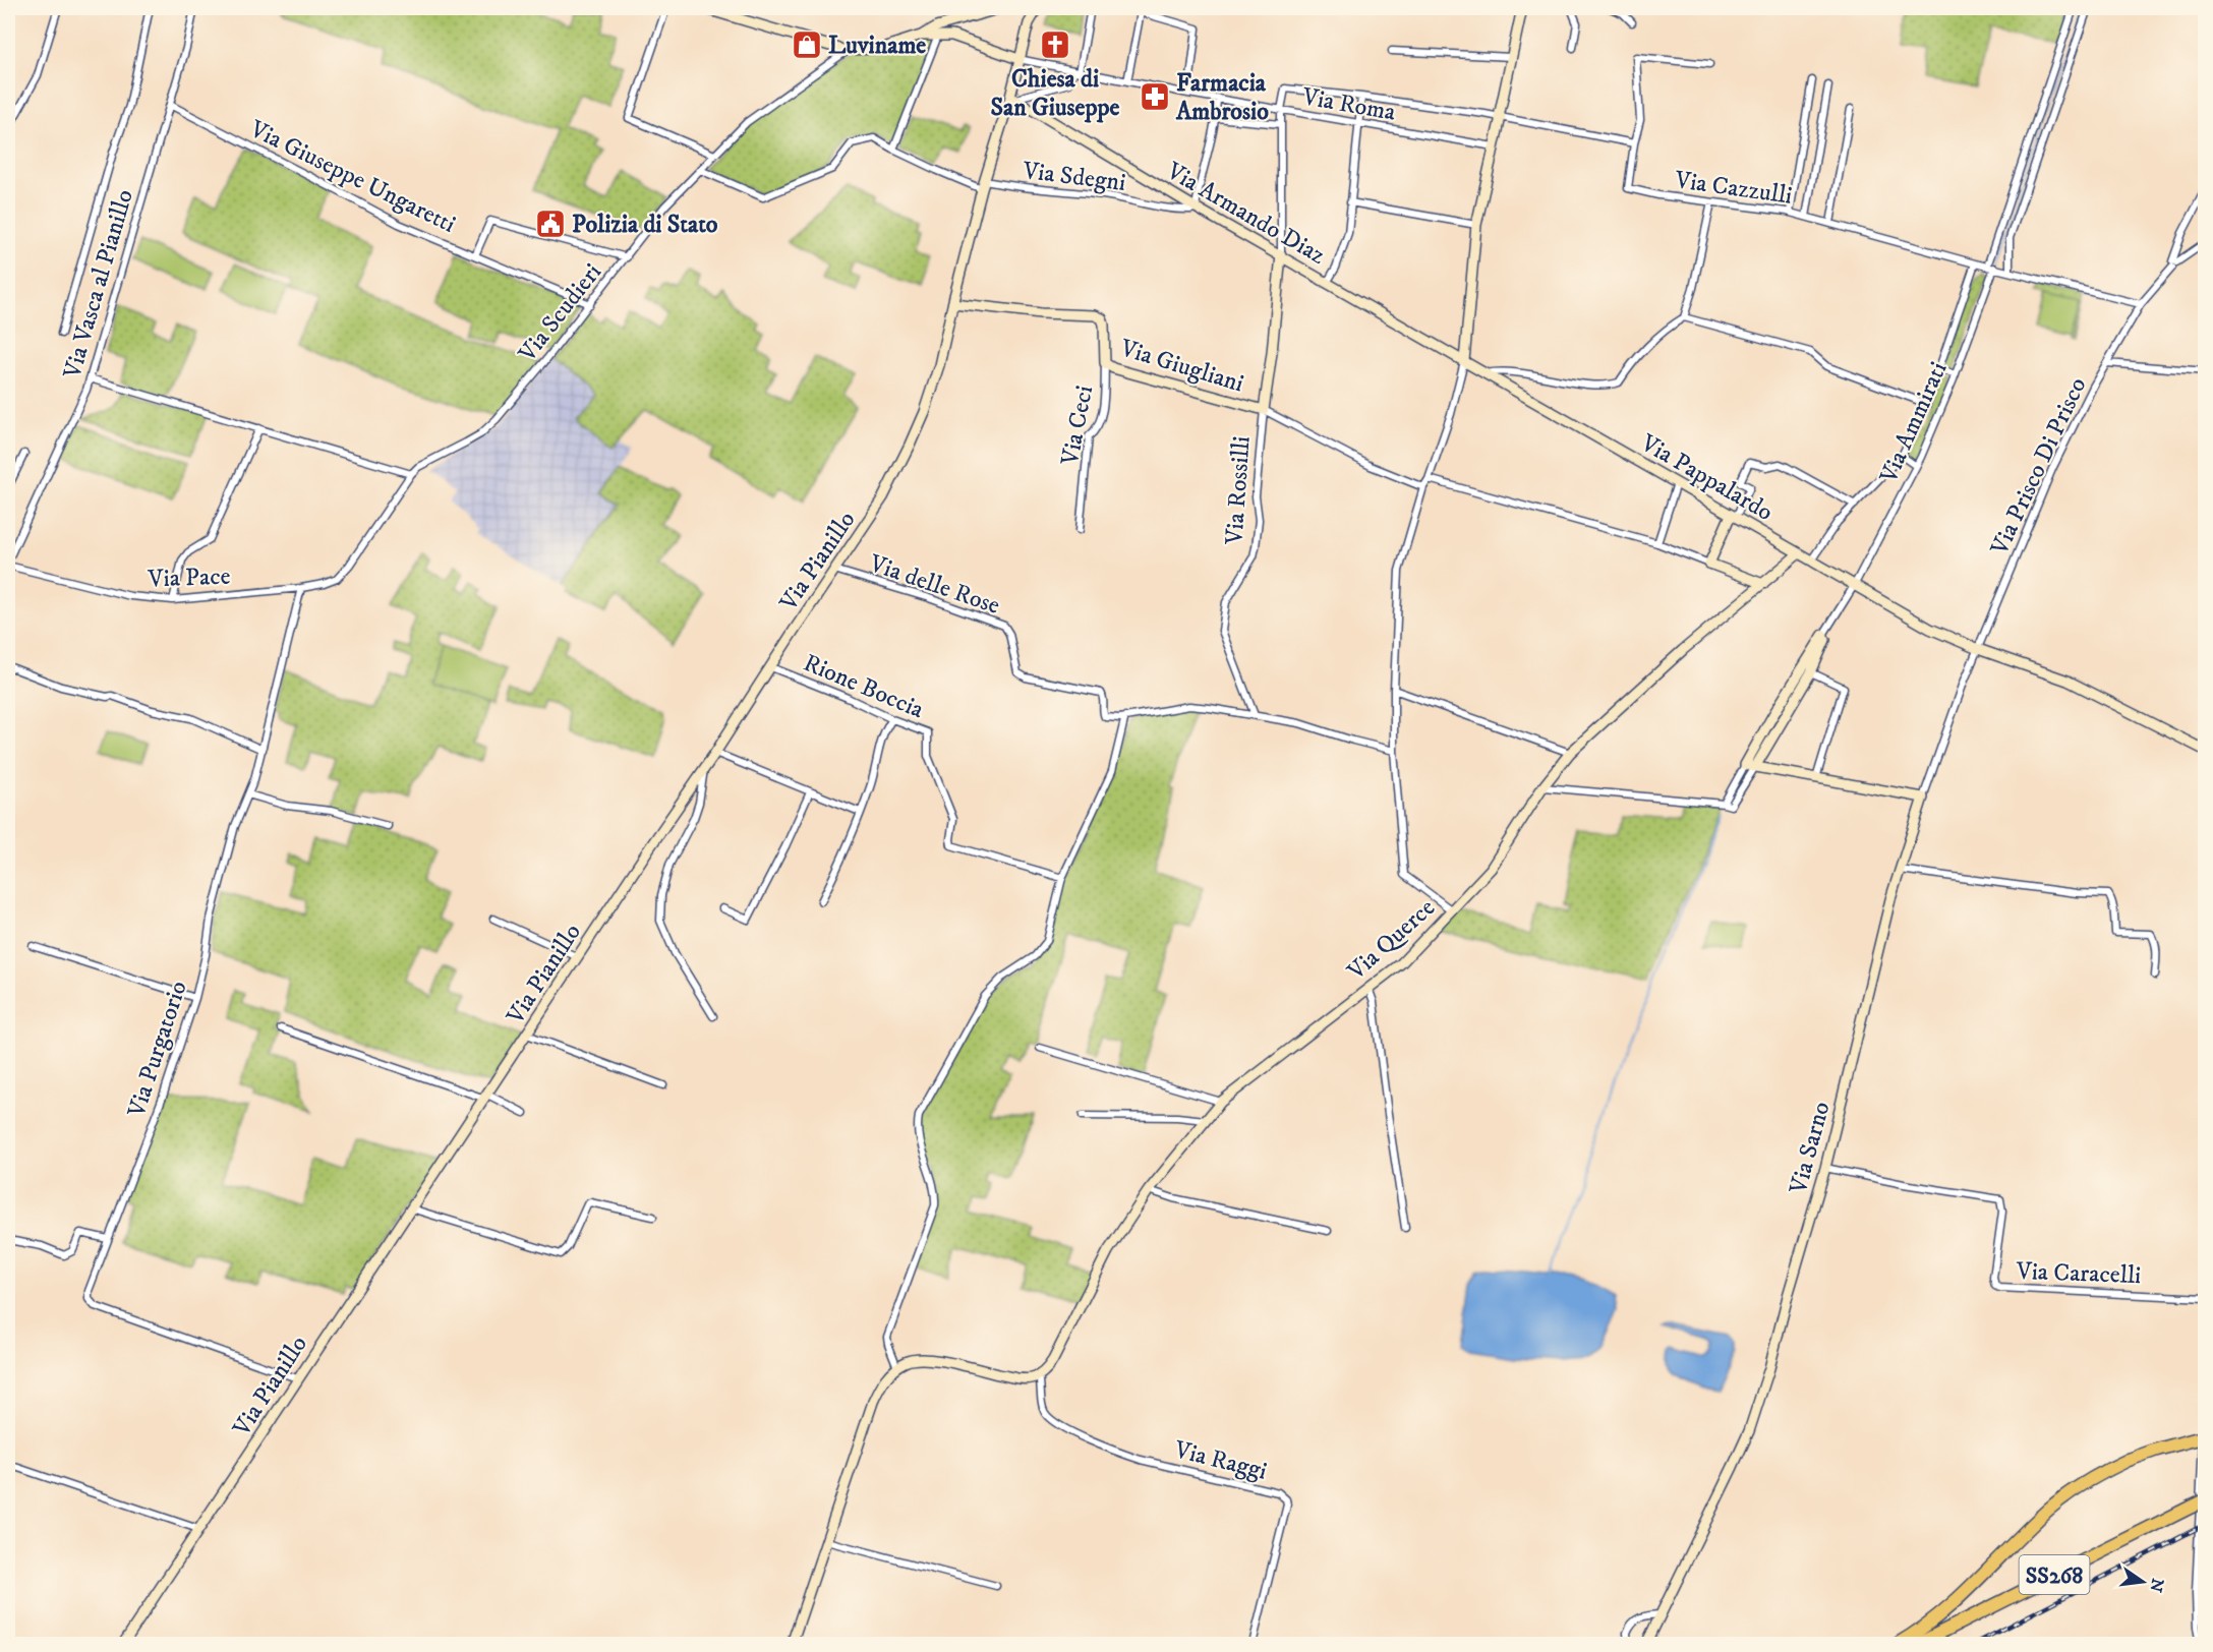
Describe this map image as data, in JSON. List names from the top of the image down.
{
  "streets": {
    "highway": ["SS268"],
    "street": [
      "Via Roma",
      "Via Giuseppe Ungaretti",
      "Via Sdegni",
      "Via Cazzulli",
      "Via Armando Diaz",
      "Via Vasca al Pianillo",
      "Via Scudieri",
      "Via Giugliani",
      "Via Ammirati",
      "Via Ceci",
      "Via Prisco Di Prisco",
      "Via Pappalardo",
      "Via Rossilli",
      "Via Pianillo",
      "Via Pace",
      "Via delle Rose",
      "Rione Boccia",
      "Via Querce",
      "Via Purgatorio",
      "Via Sarno",
      "Via Caracelli",
      "Via Raggi"
    ]
  },
  "crossings": [
    ["Via Roma", "Via Pianillo"],
    ["Via Giuseppe Ungaretti", "Via Vasca al Pianillo"],
    ["Via Giuseppe Ungaretti", "Via Scudieri"],
    ["Via Sdegni", "Via Armando Diaz"],
    ["Via Sdegni", "Via Scudieri"],
    ["Via Sdegni", "Via Pianillo"],
    ["Via Cazzulli", "Via Ammirati"],
    ["Via Cazzulli", "Via Prisco Di Prisco"],
    ["Via Armando Diaz", "Via Pappalardo"],
    ["Via Armando Diaz", "Via Rossilli"],
    ["Via Armando Diaz", "Via Pianillo"],
    ["Via Scudieri", "Via Pace"],
    ["Via Giugliani", "Via Ceci"],
    ["Via Giugliani", "Via Rossilli"],
    ["Via Giugliani", "Via Pianillo"],
    ["Via Ammirati", "Via Pappalardo"],
    ["Via Prisco Di Prisco", "Via Pappalardo"],
    ["Via Prisco Di Prisco", "Via Sarno"],
    ["Via Pappalardo", "Via Querce"],
    ["Via Pappalardo", "Via Sarno"],
    ["Via Pianillo", "Via delle Rose"],
    ["Via Pianillo", "Rione Boccia"],
    ["Via Pianillo", "Via Purgatorio"],
    ["Via Pace", "Via Purgatorio"],
    ["Via Querce", "Via Raggi"],
    ["Via Sarno", "Via Caracelli"]
  ],
  "places": {
    "shop": ["Luviname"],
    "church": ["Chiesa di San Giuseppe"],
    "pharmacy": ["Farmacia Ambrosio"],
    "public building": ["Polizia di Stato"]
  },
  "north": "right"
}
